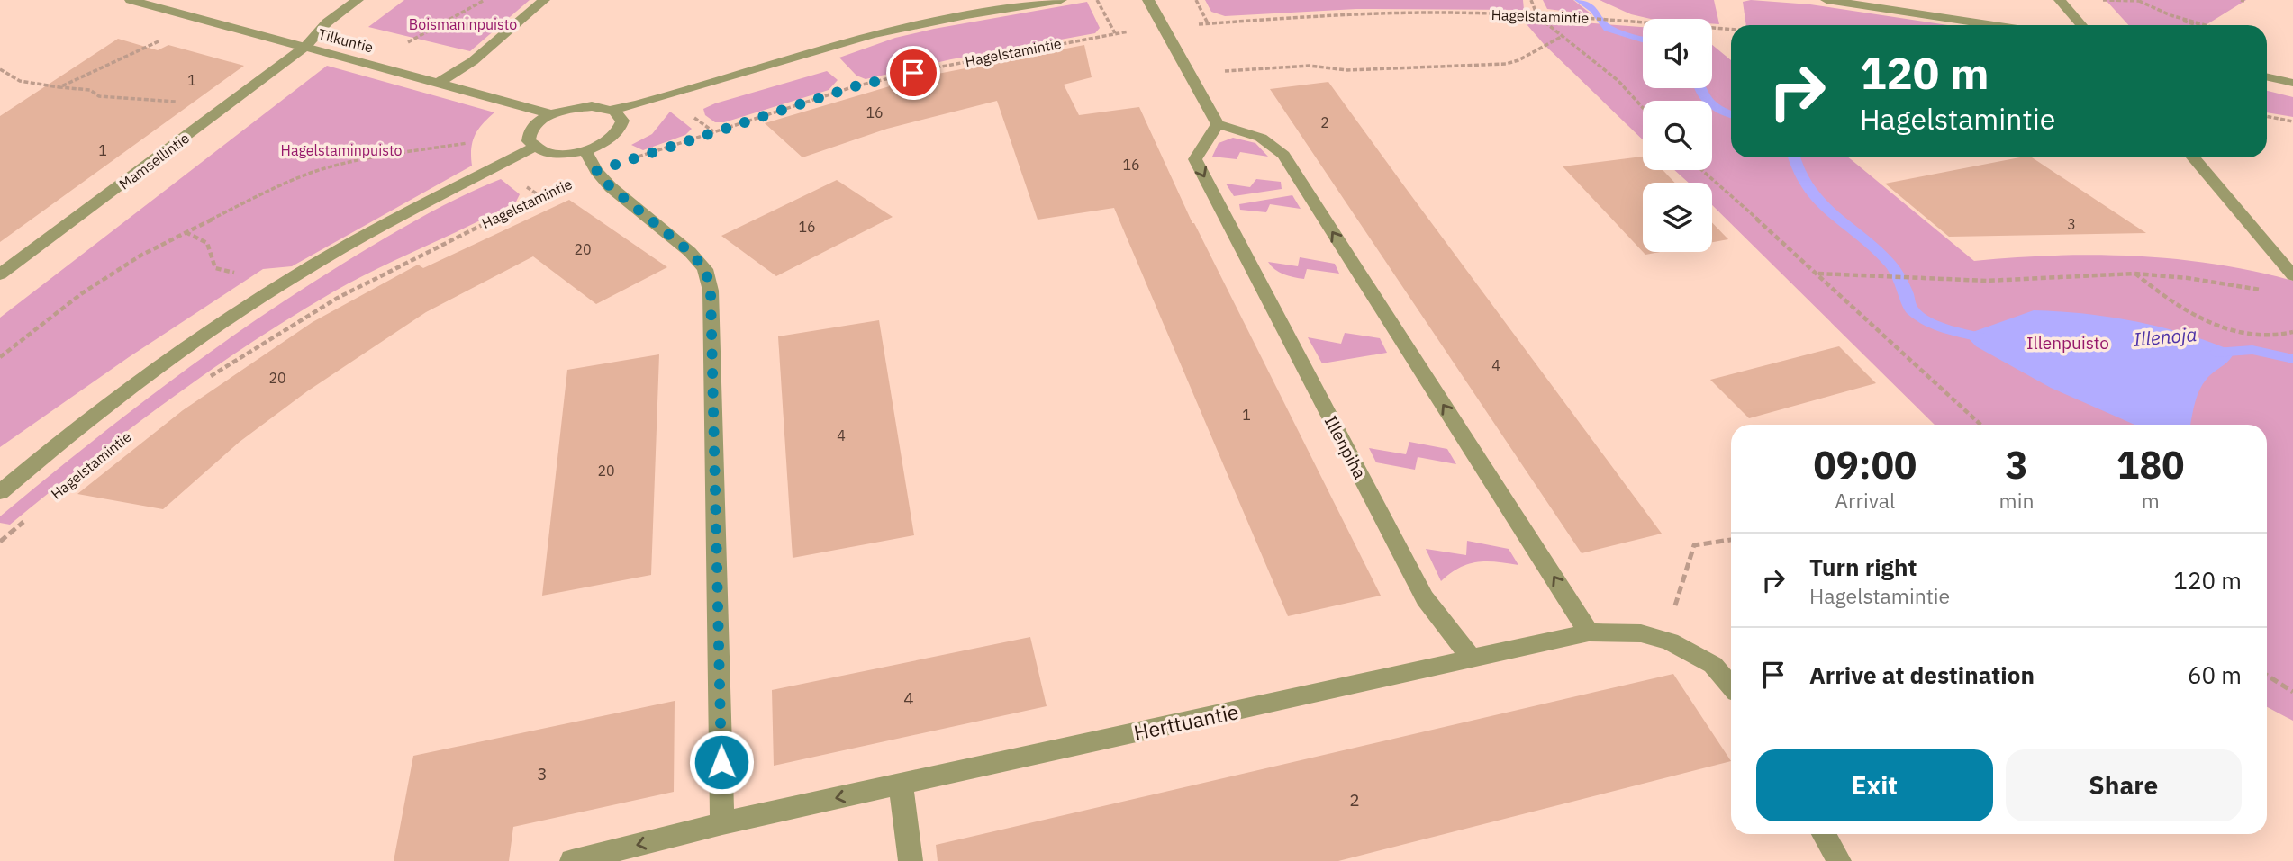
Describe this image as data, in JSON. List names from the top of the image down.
{
  "streets": {
    "street": [
      "Tilkuntie",
      "Mamsellintie",
      "Illenpiha",
      "Herttuantie"
    ],
    "path": ["Hagelstamintie"]
  },
  "crossings": [
    ["Tilkuntie", "Mamsellintie"],
    ["Illenpiha", "Herttuantie"]
  ],
  "one_way": ["Herttuantie"],
  "water": ["Illenoja"],
  "parks": ["Boismaninpuisto", "Hagelstaminpuisto", "Illenpuisto"],
  "house_numbers": [
    "1",
    "16",
    "2",
    "1",
    "16",
    "3",
    "16",
    "20",
    "4",
    "20",
    "1",
    "4",
    "20",
    "4",
    "3",
    "2"
  ],
  "page": {
    "turn": ["120 m", "Hagelstamintie"],
    "eta": [
      "09:00",
      "Arrival",
      "3",
      "min",
      "180",
      "m"
    ],
    "list": [
      {
        "name": "Turn right",
        "note": "Hagelstamintie",
        "value": "120 m"
      },
      {
        "name": "Arrive at destination",
        "value": "60 m"
      }
    ],
    "buttons": ["Exit", "Share"]
  }
}
